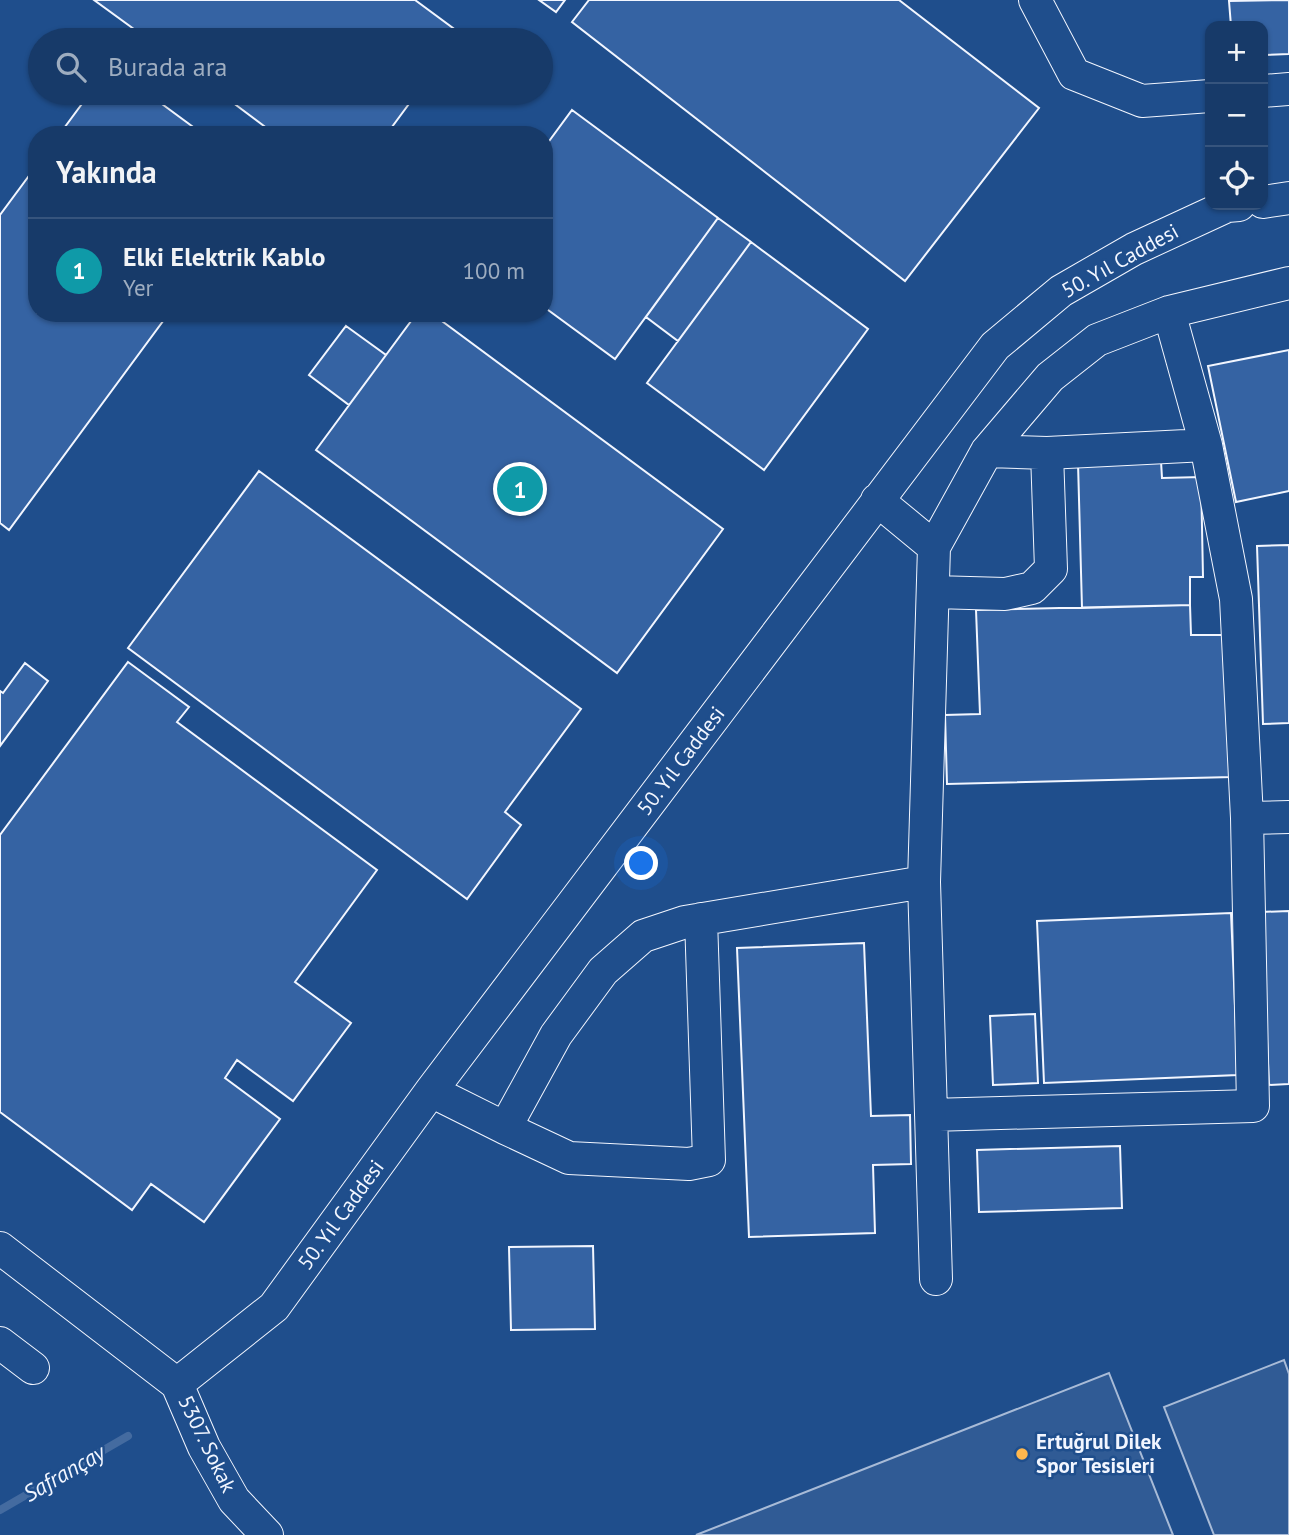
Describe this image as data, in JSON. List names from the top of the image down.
{
  "streets": {
    "street": ["50. Yıl Caddesi", "5307. Sokak"]
  },
  "crossings": [
    ["50. Yıl Caddesi", "5307. Sokak"]
  ],
  "water": ["Safrançay"],
  "places": ["Ertuğrul Dilek Spor Tesisleri"],
  "page": {
    "map_buttons": ["+", "−"],
    "search": "Burada ara",
    "heading": "Yakında",
    "list": [
      {
        "mark": "1",
        "name": "Elki Elektrik Kablo",
        "note": "Yer",
        "value": "100 m"
      }
    ],
    "pins": "1"
  }
}
